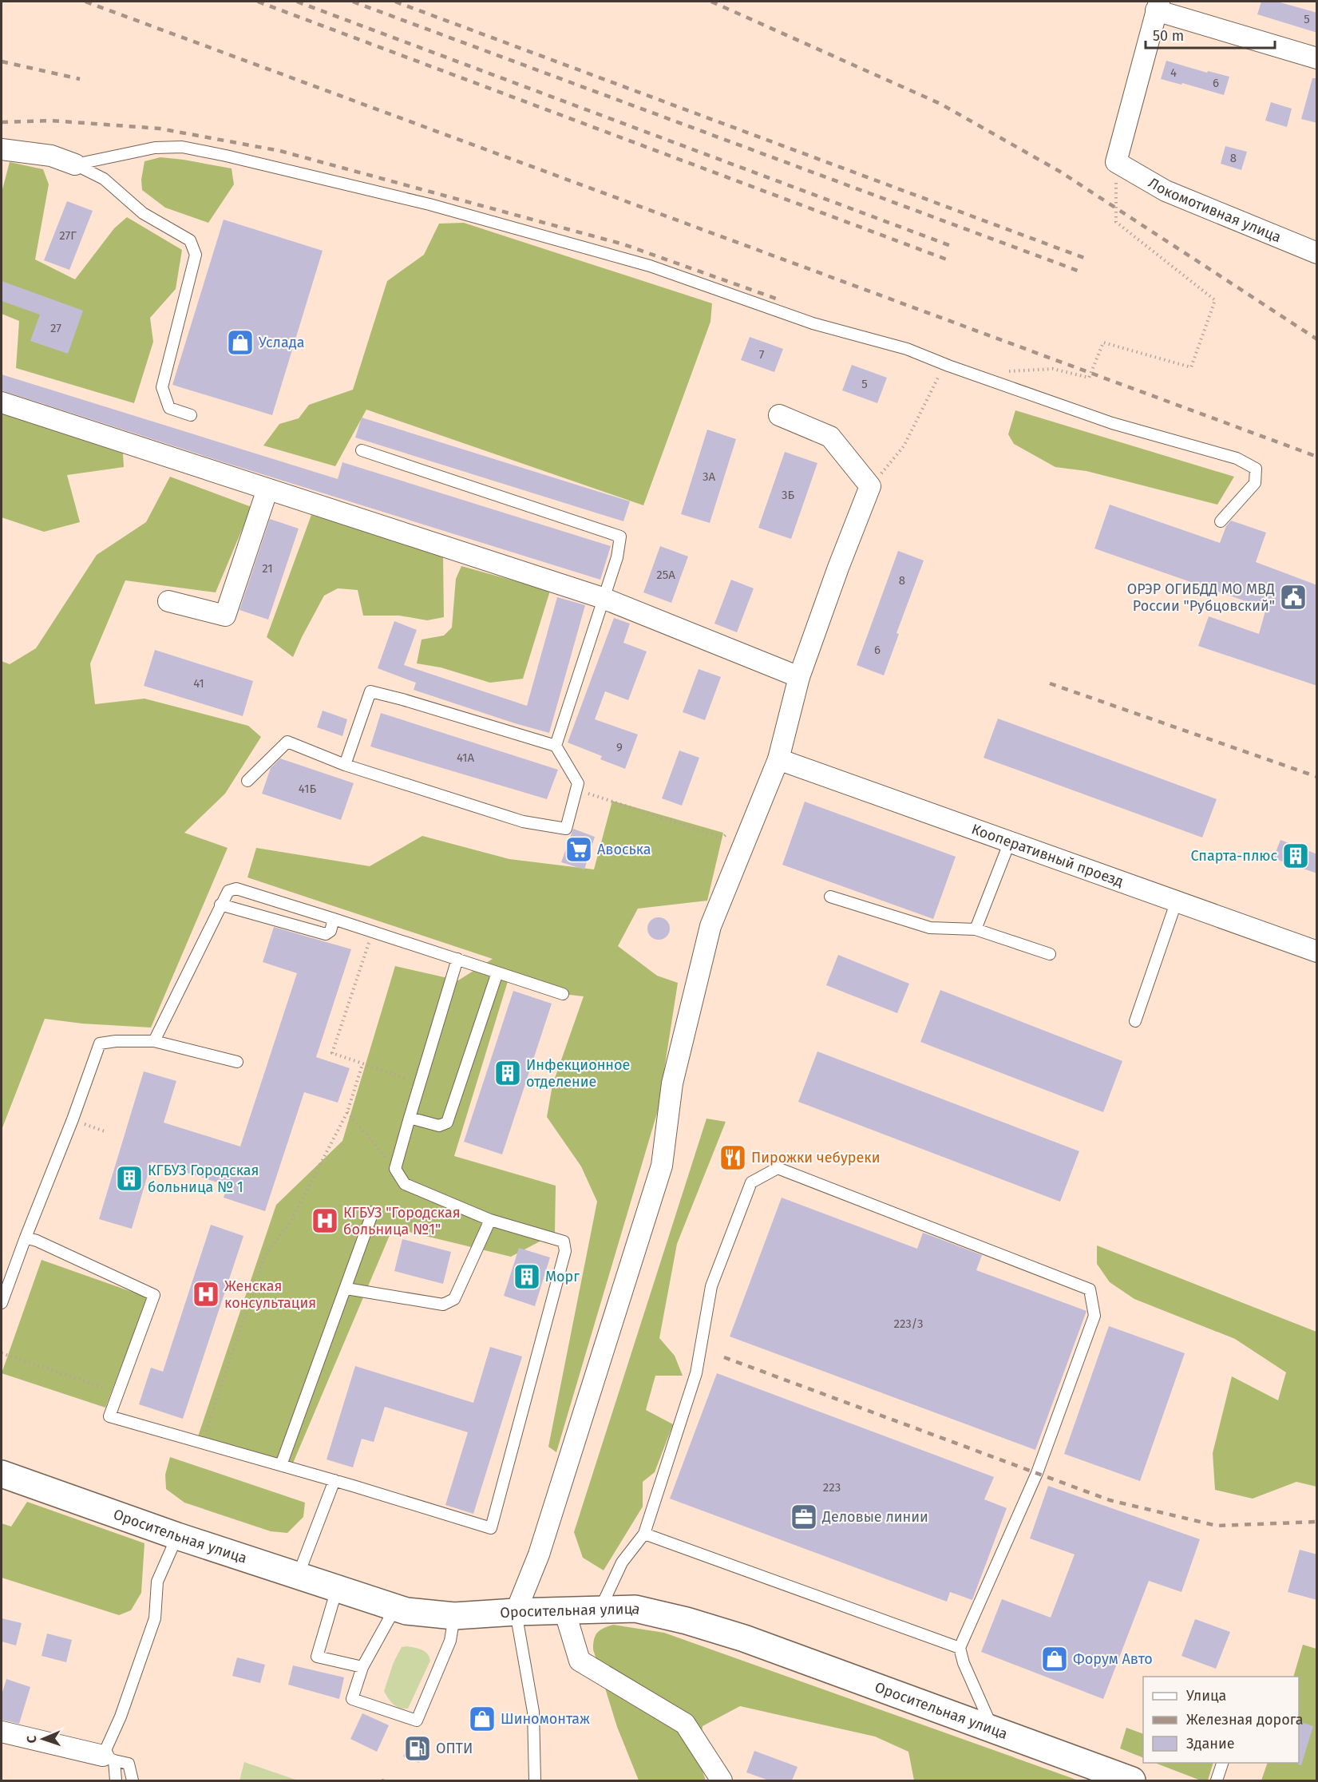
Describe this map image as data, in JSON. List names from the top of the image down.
{
  "streets": {
    "main road": ["Оросительная улица"],
    "street": ["Локомотивная улица", "Кооперативный проезд"]
  },
  "places": {
    "shop": ["Услада", "Форум Авто", "Шиномонтаж"],
    "public building": ["ОРЭР ОГИБДД МО МВД России \"Рубцовский\""],
    "supermarket": ["Авоська"],
    "building": [
      "Спарта-плюс",
      "Инфекционное отделение",
      "КГБУЗ Городская больница № 1",
      "Морг"
    ],
    "restaurant": ["Пирожки чебуреки"],
    "hospital": ["КГБУЗ \"Городская больница №1\"", "Женская консультация"],
    "office": ["Деловые линии"],
    "fuel station": ["ОПТИ"]
  },
  "house_numbers": [
    "5",
    "4",
    "6",
    "8",
    "27Г",
    "27",
    "7",
    "5",
    "3А",
    "3Б",
    "21",
    "25А",
    "8",
    "6",
    "41",
    "9",
    "41А",
    "41Б",
    "223/3",
    "223"
  ],
  "legend": ["Улица", "Железная дорога", "Здание"],
  "scale_bar": "50 m",
  "north": "left"
}
